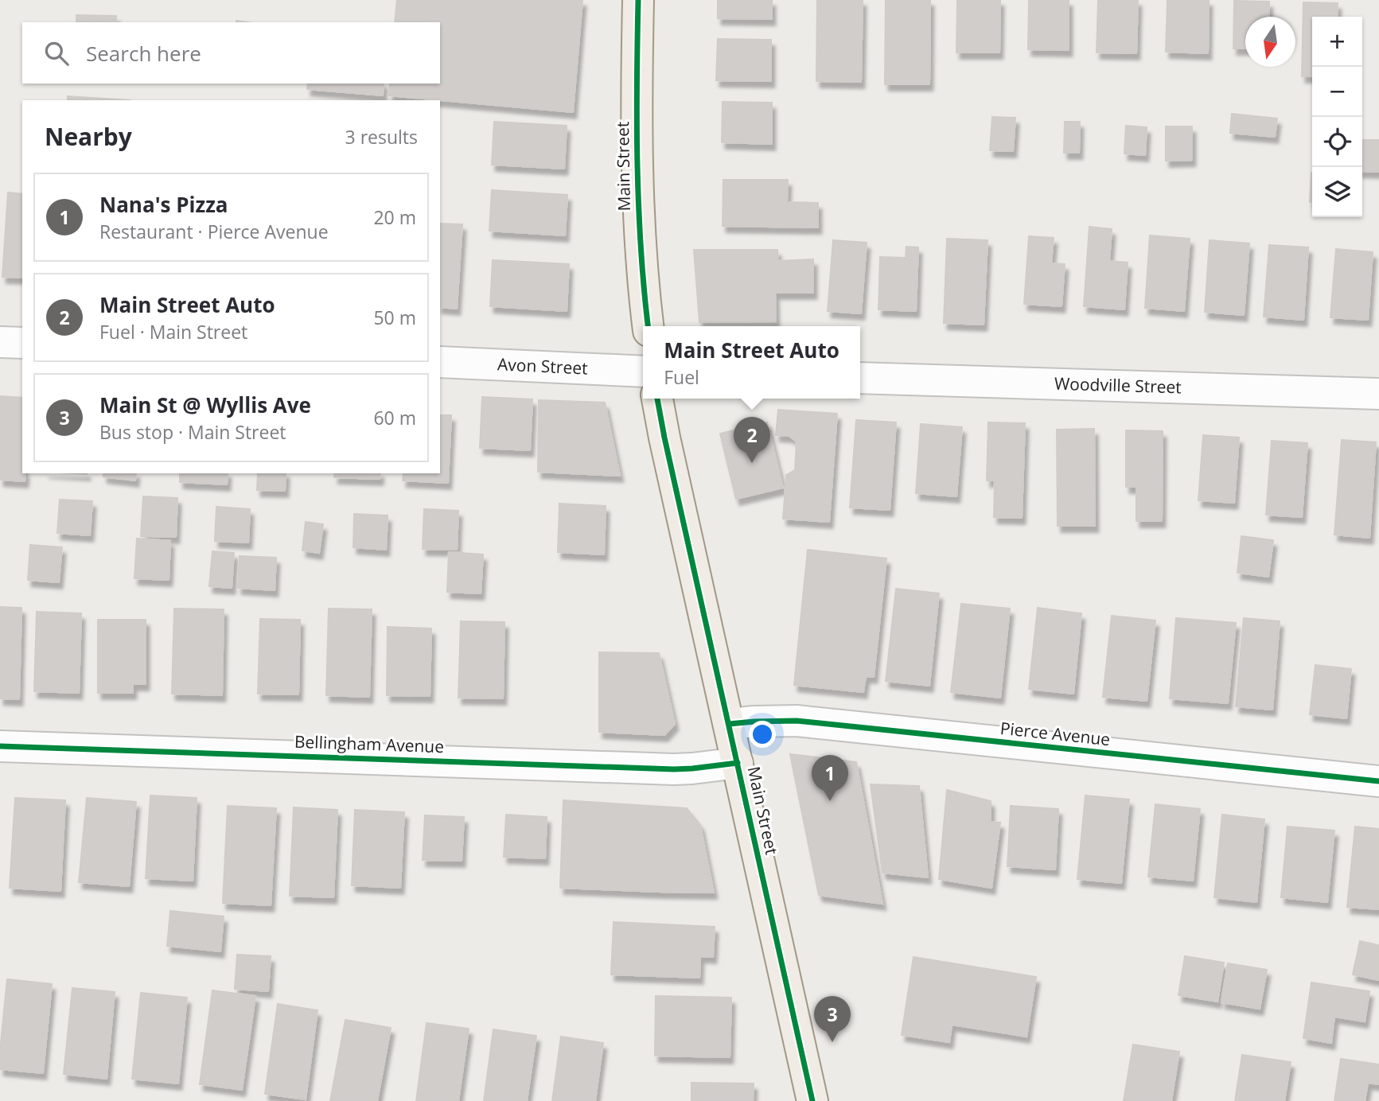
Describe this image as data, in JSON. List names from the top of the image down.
{
  "streets": {
    "main road": ["Main Street"],
    "street": [
      "Avon Street",
      "Woodville Street",
      "Pierce Avenue",
      "Bellingham Avenue"
    ]
  },
  "crossings": [
    ["Main Street", "Pierce Avenue"],
    ["Main Street", "Bellingham Avenue"]
  ],
  "north": "bottom",
  "page": {
    "map_buttons": ["+", "−"],
    "search": "Search here",
    "heading": ["Nearby", "3 results"],
    "list": [
      {
        "mark": "1",
        "name": "Nana's Pizza",
        "note": "Restaurant · Pierce Avenue",
        "value": "20 m"
      },
      {
        "mark": "2",
        "name": "Main Street Auto",
        "note": "Fuel · Main Street",
        "value": "50 m"
      },
      {
        "mark": "3",
        "name": "Main St @ Wyllis Ave",
        "note": "Bus stop · Main Street",
        "value": "60 m"
      }
    ],
    "popup": ["Main Street Auto", "Fuel"],
    "pins": ["2", "1", "3"]
  }
}
